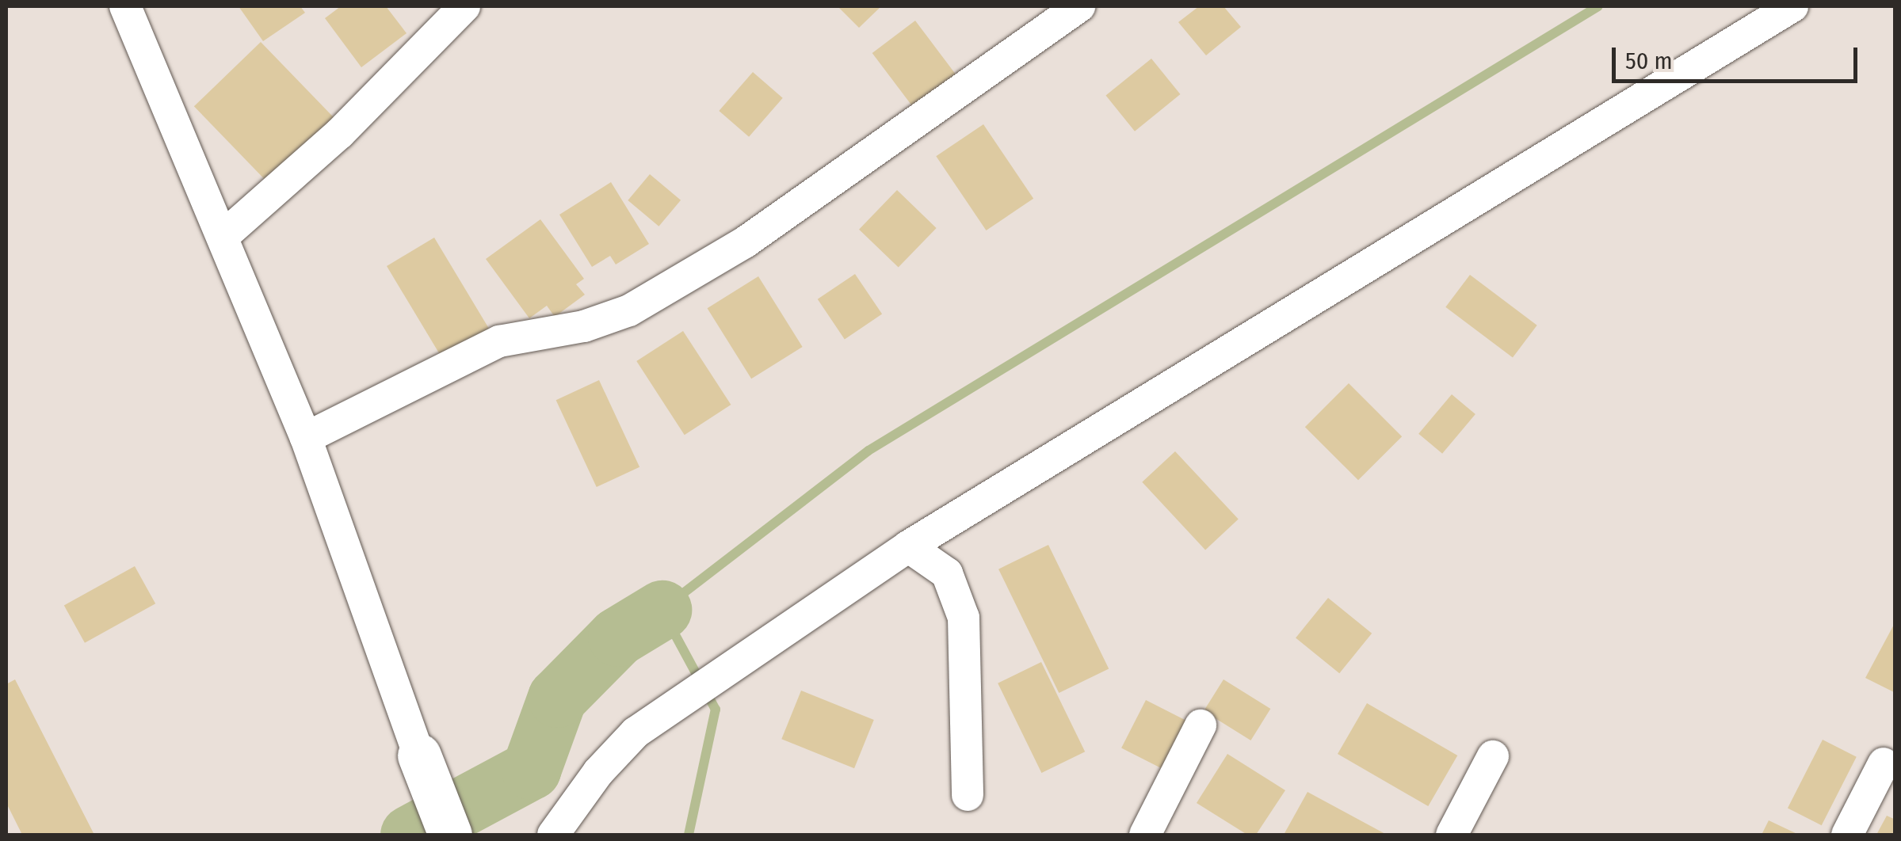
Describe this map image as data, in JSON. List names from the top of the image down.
{
  "scale_bar": "50 m"
}
